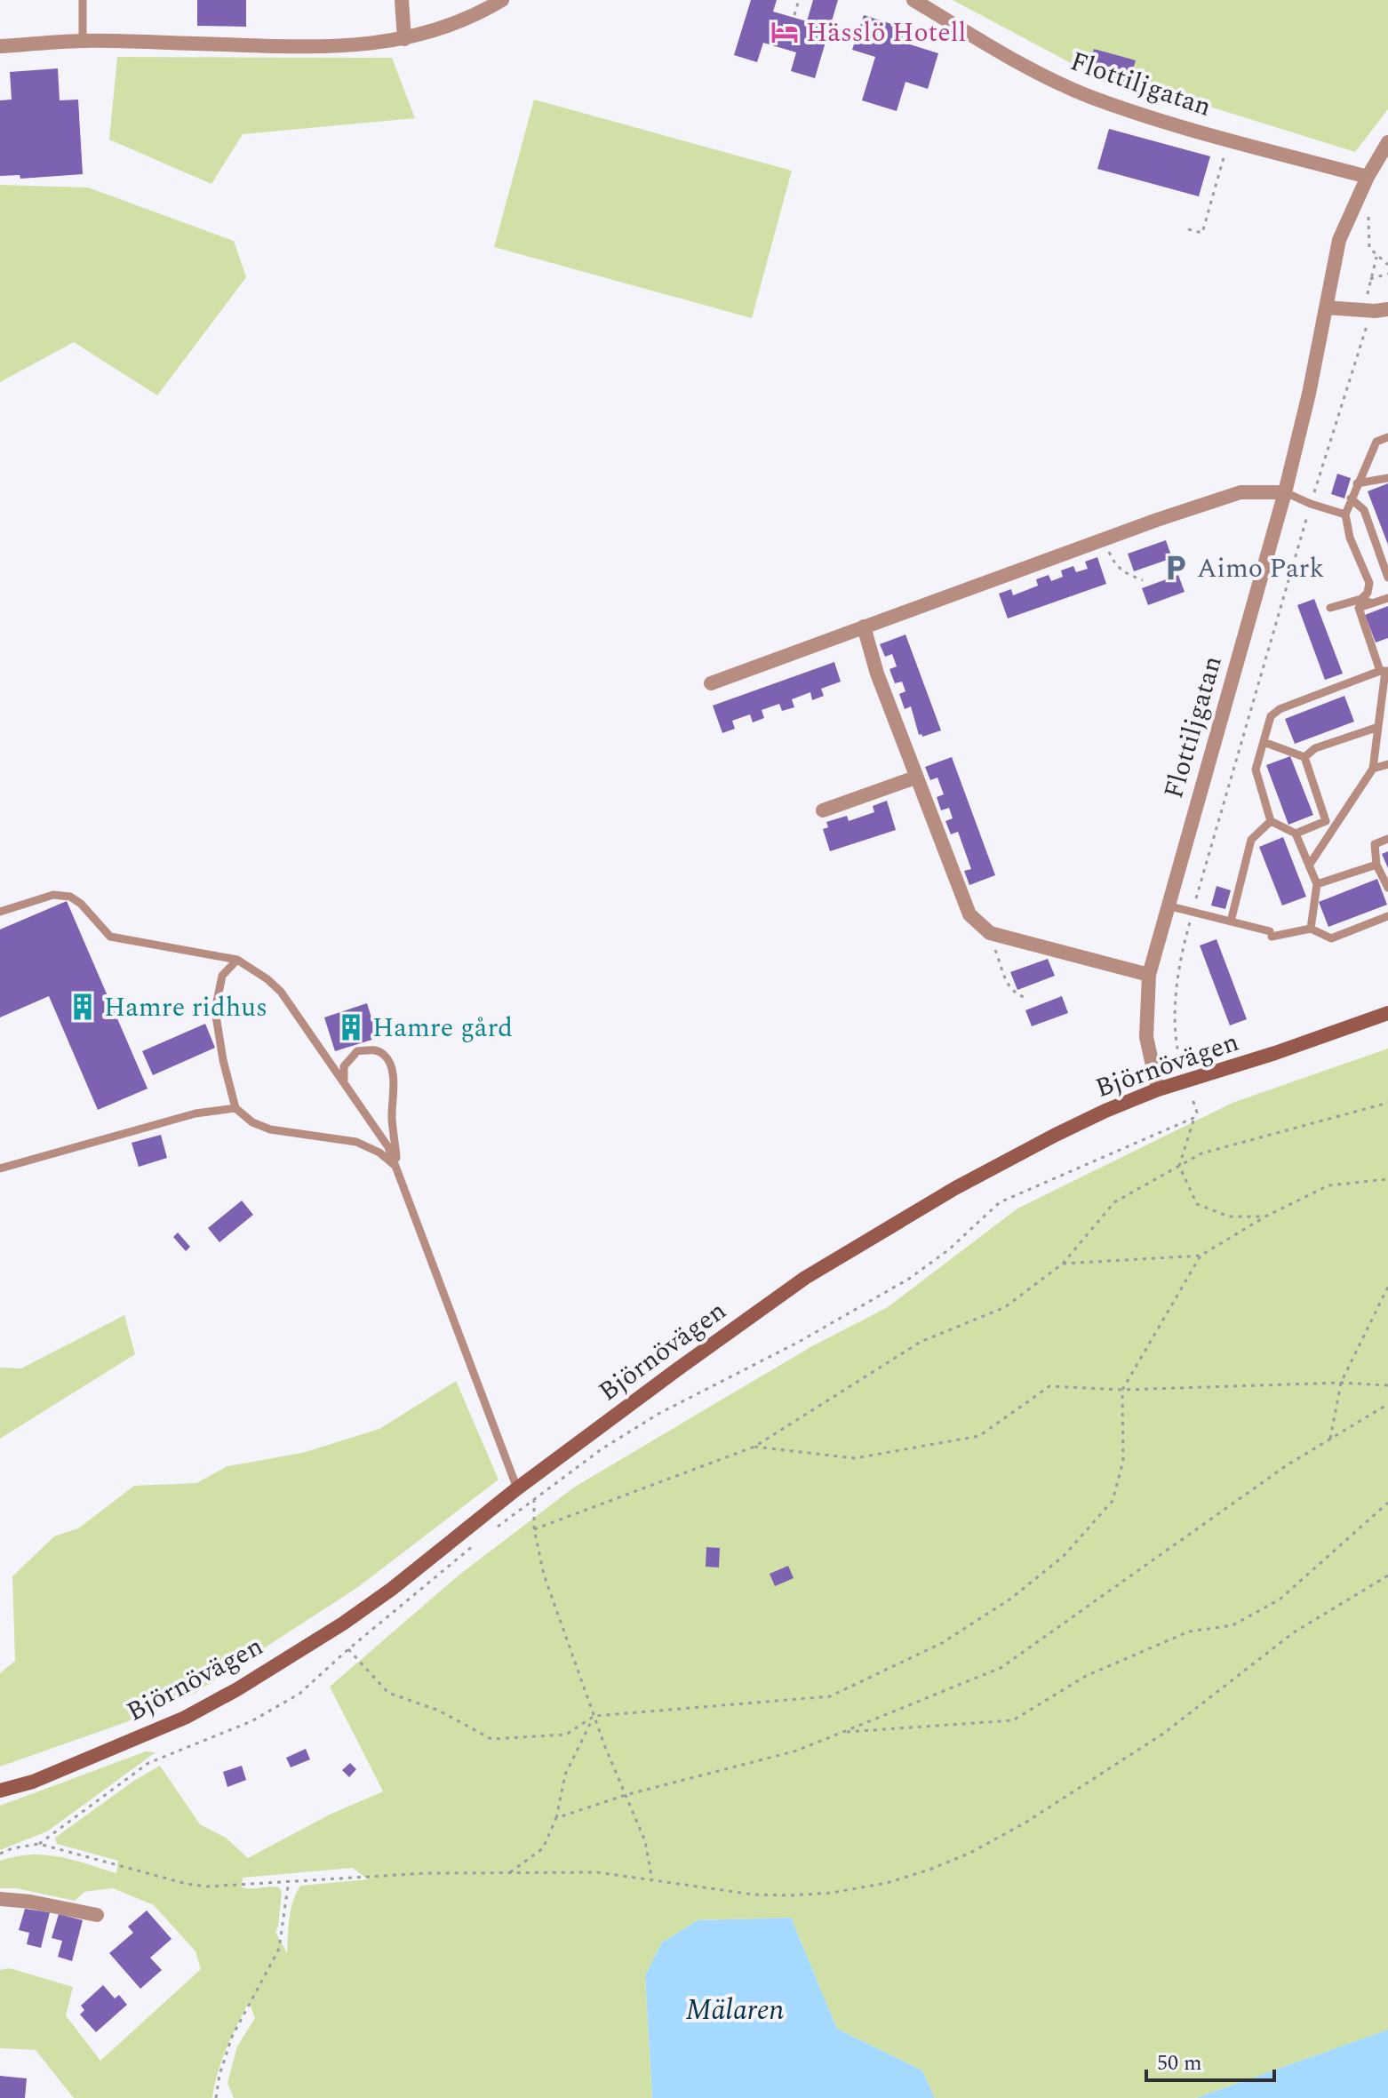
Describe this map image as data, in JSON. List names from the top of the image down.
{
  "streets": {
    "main road": ["Björnövägen"],
    "street": ["Flottiljgatan"]
  },
  "crossings": [
    ["Flottiljgatan", "Björnövägen"]
  ],
  "water": ["Mälaren"],
  "places": {
    "hotel": ["Hässlö Hotell"],
    "parking": ["Aimo Park"],
    "building": ["Hamre ridhus", "Hamre gård"]
  },
  "scale_bar": "50 m"
}
